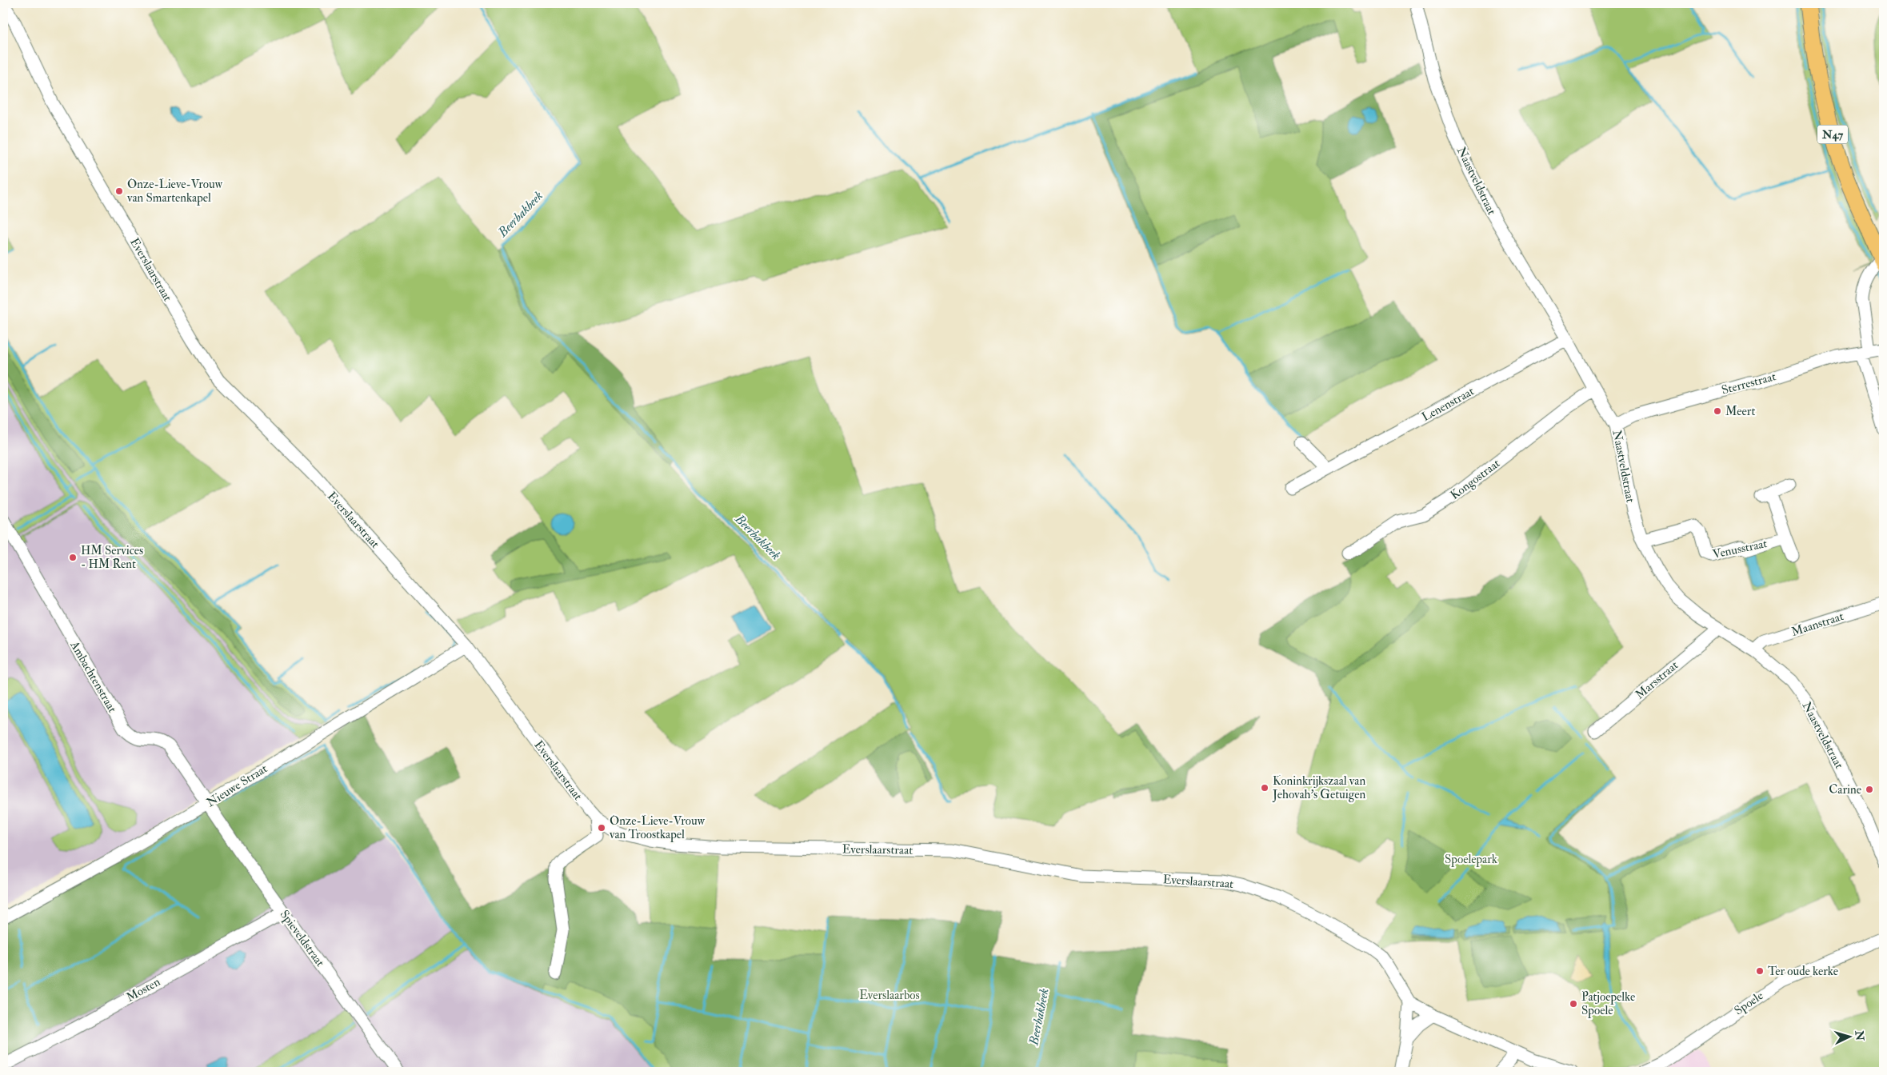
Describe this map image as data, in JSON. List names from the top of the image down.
{
  "streets": {
    "main road": ["N47"],
    "street": [
      "Naastveldstraat",
      "Everslaarstraat",
      "Sterrestraat",
      "Lenenstraat",
      "Kongostraat",
      "Venusstraat",
      "Maanstraat",
      "Ambachtenstraat",
      "Marsstraat",
      "Nieuwe Straat",
      "Spieveldstraat",
      "Mosten",
      "Spoele"
    ]
  },
  "crossings": [
    ["Naastveldstraat", "Sterrestraat"],
    ["Naastveldstraat", "Lenenstraat"],
    ["Naastveldstraat", "Kongostraat"],
    ["Naastveldstraat", "Venusstraat"],
    ["Naastveldstraat", "Maanstraat"],
    ["Naastveldstraat", "Marsstraat"],
    ["Everslaarstraat", "Nieuwe Straat"],
    ["Ambachtenstraat", "Nieuwe Straat"],
    ["Ambachtenstraat", "Spieveldstraat"],
    ["Nieuwe Straat", "Spieveldstraat"],
    ["Spieveldstraat", "Mosten"]
  ],
  "water": ["Beerbakbeek"],
  "parks": ["Spoelepark", "Everslaarbos"],
  "places": [
    "Onze-Lieve-Vrouw van Smartenkapel",
    "Meert",
    "HM Services - HM Rent",
    "Koninkrijkszaal van Jehovah's Getuigen",
    "Carine",
    "Onze-Lieve-Vrouw van Troostkapel",
    "Ter oude kerke",
    "Patjoepelke Spoele"
  ],
  "north": "right"
}
